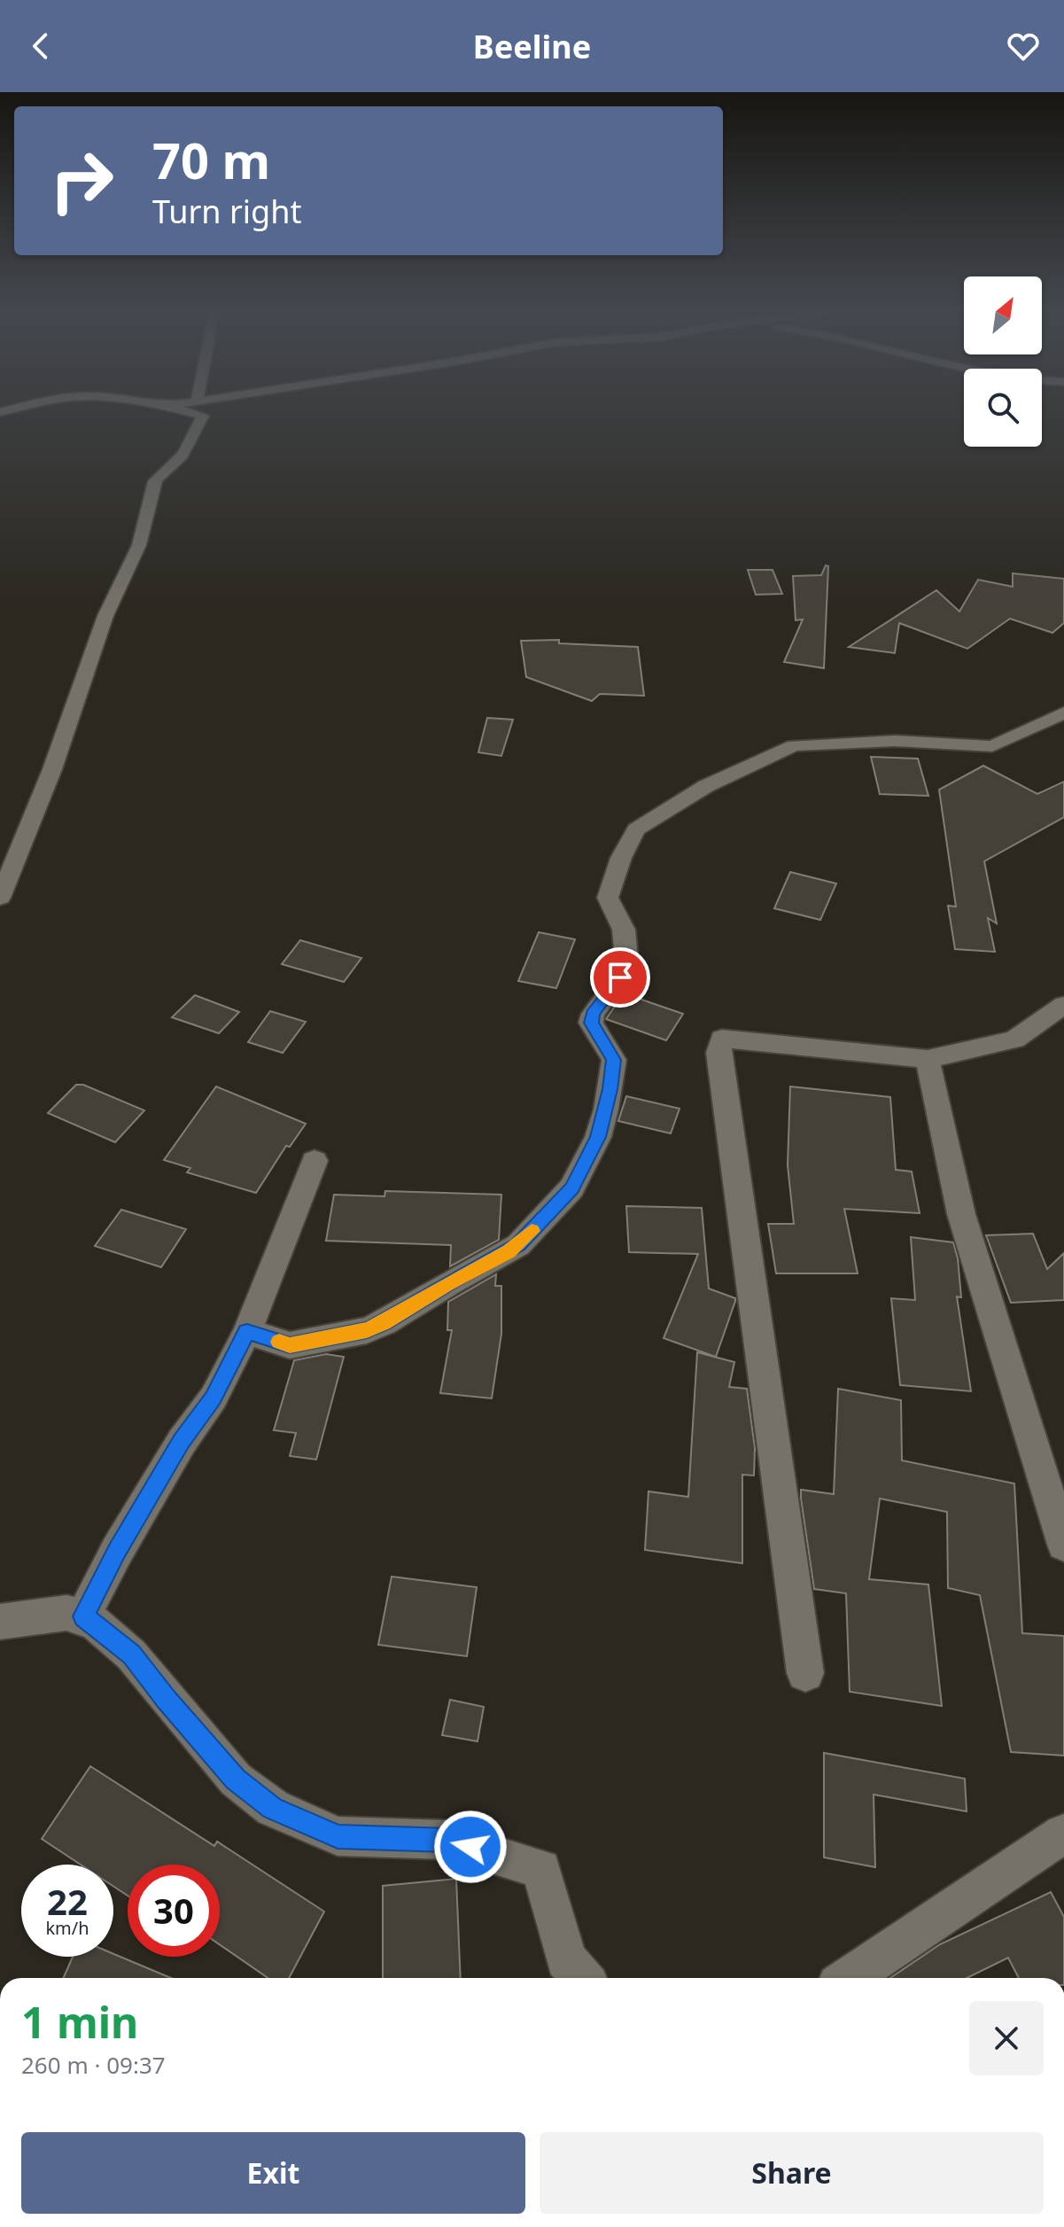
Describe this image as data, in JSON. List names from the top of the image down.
{
  "north": "top right",
  "page": {
    "header": "Beeline",
    "turn": ["70 m", "Turn right"],
    "speed": "22 km/h",
    "limit": "30",
    "heading": ["1 min", "260 m · 09:37"],
    "buttons": ["Exit", "Share"]
  }
}
